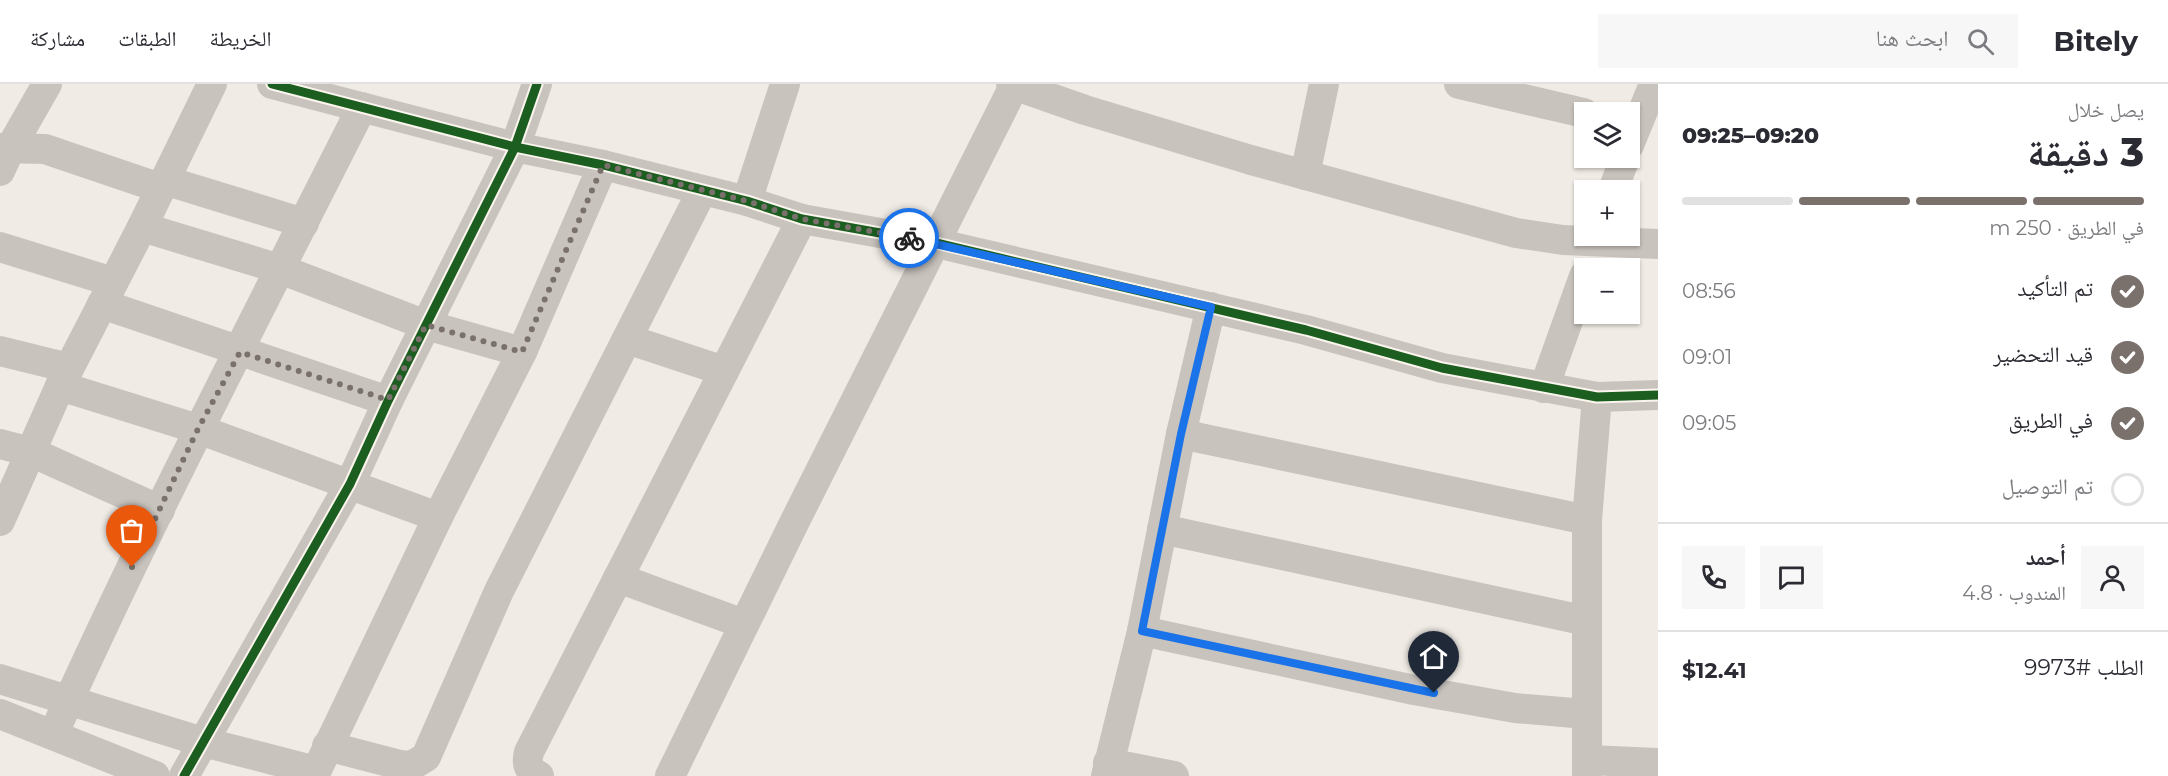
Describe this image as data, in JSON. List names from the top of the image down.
{
  "page": {
    "header": "Bitely",
    "search": "ابحث هنا",
    "nav": ["الخريطة", "الطبقات", "مشاركة"],
    "heading": ["3 دقيقة", "يصل خلال", "09:20–09:25"],
    "panel": [
      "أحمد",
      "المندوب · 4.8",
      "الطلب #9973",
      "$12.41"
    ],
    "map_buttons": ["+", "−"],
    "bar": "في الطريق · 250 m",
    "list": [
      ["تم التأكيد", "08:56"],
      ["قيد التحضير", "09:01"],
      ["في الطريق", "09:05"],
      "تم التوصيل"
    ]
  }
}
